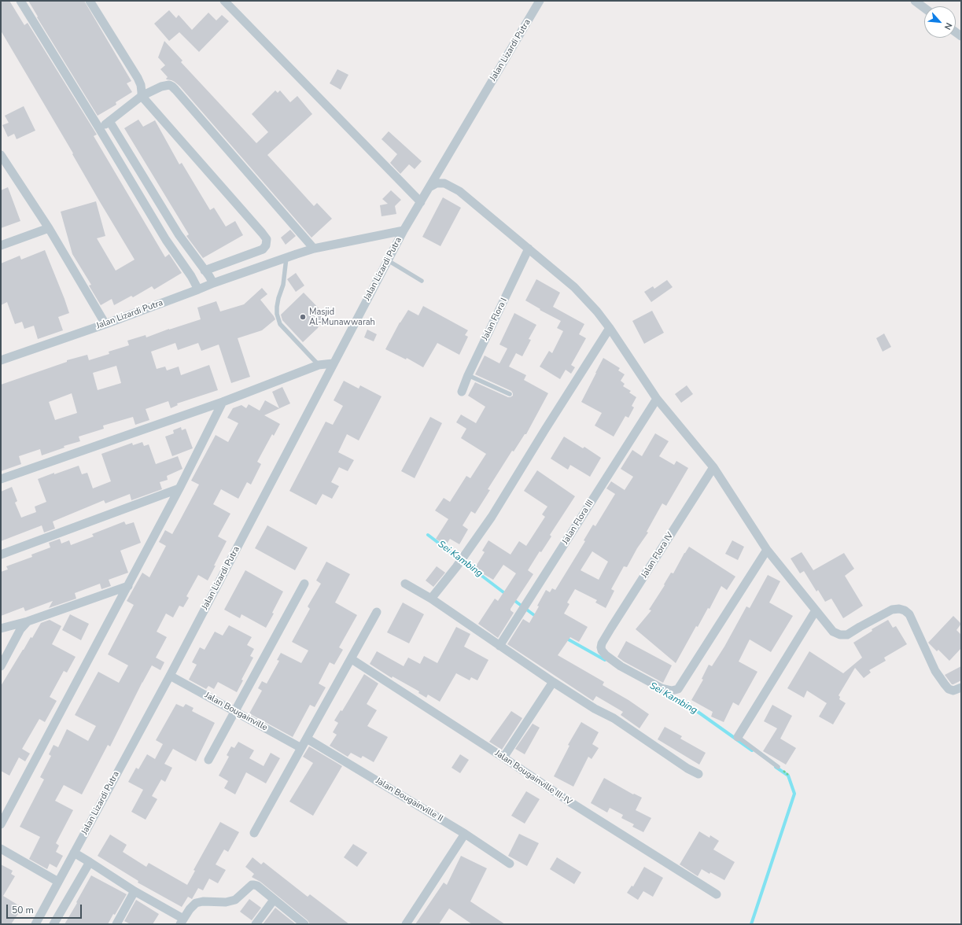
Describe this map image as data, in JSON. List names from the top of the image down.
{
  "streets": {
    "street": [
      "Jalan Lizardi Putra",
      "Jalan Flora I",
      "Jalan Flora III",
      "Jalan Flora IV",
      "Jalan Bougainville",
      "Jalan Bougainville III-IV",
      "Jalan Bougainville II"
    ]
  },
  "crossings": [
    ["Jalan Lizardi Putra", "Jalan Bougainville"]
  ],
  "water": ["Sei Kambing"],
  "places": ["Masjid Al-Munawwarah"],
  "scale_bar": "50 m",
  "north": "bottom right"
}
